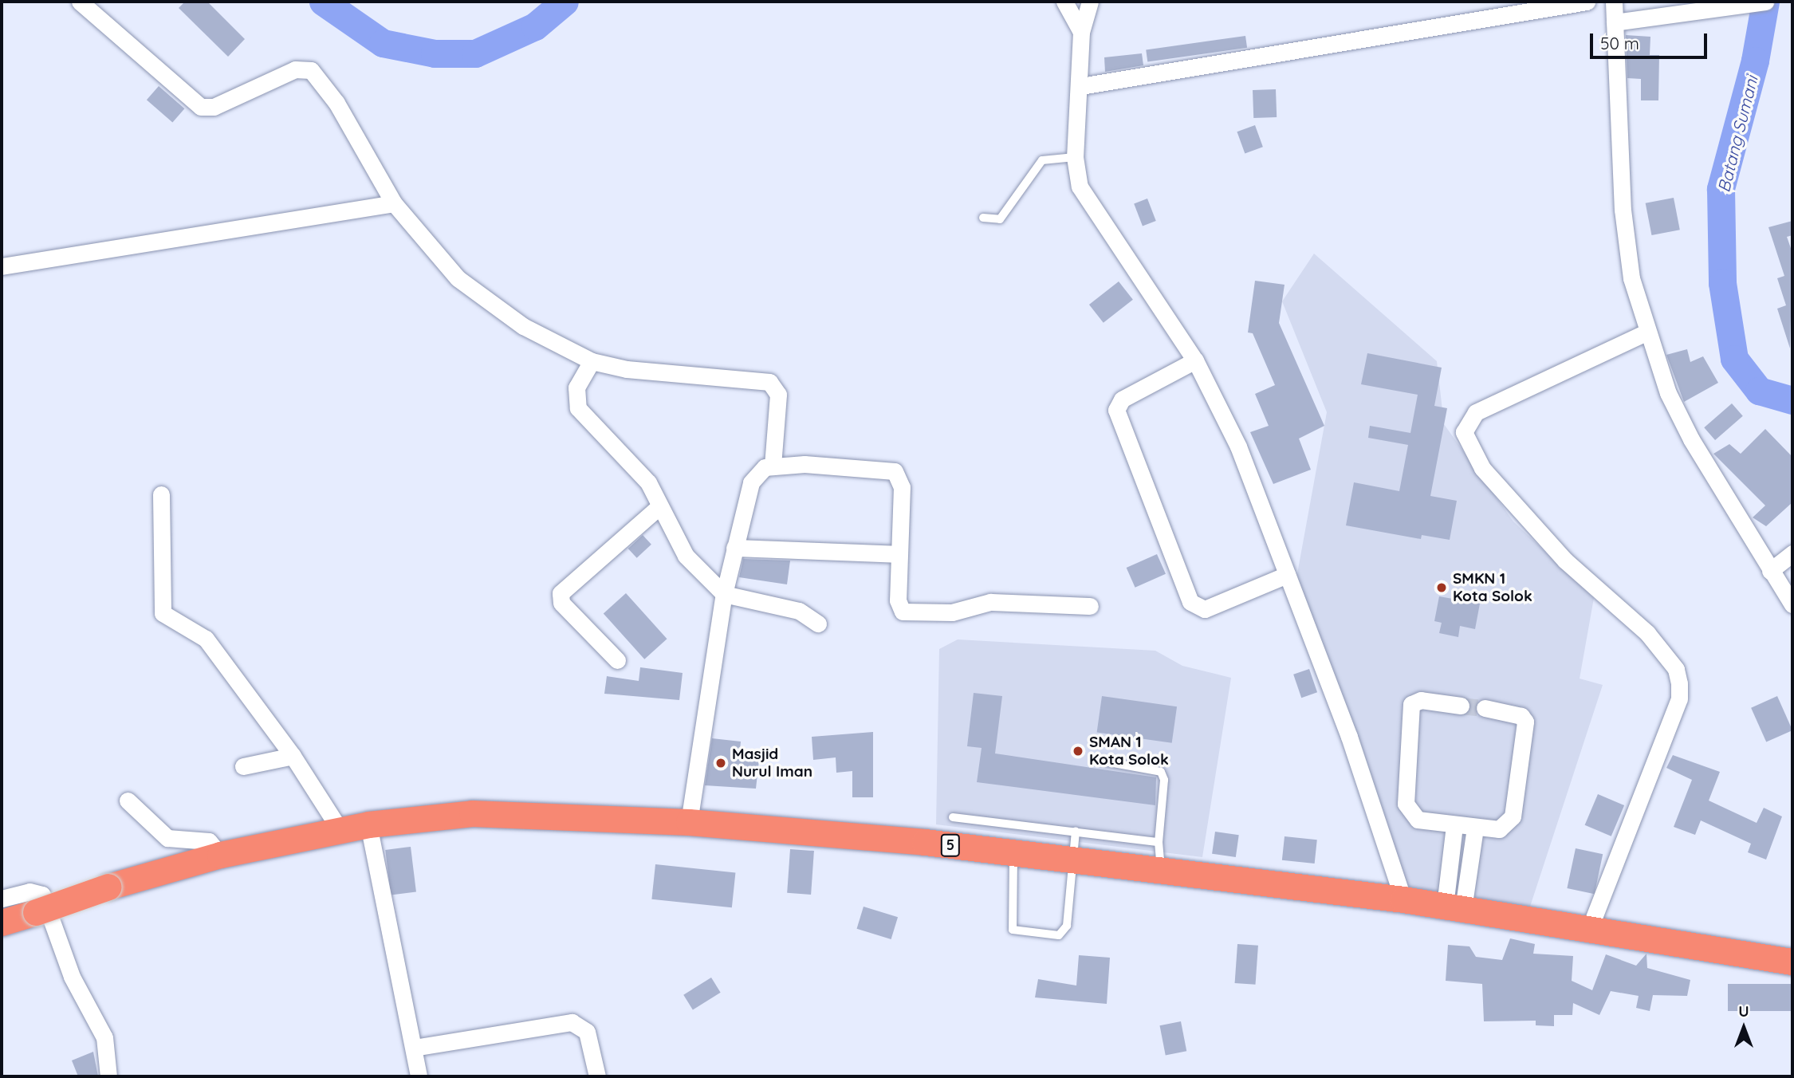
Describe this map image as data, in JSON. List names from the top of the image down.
{
  "streets": {
    "highway": ["5"]
  },
  "water": ["Batang Sumani"],
  "places": ["SMKN 1 Kota Solok", "SMAN 1 Kota Solok", "Masjid Nurul Iman"],
  "scale_bar": "50 m",
  "north": "top"
}
